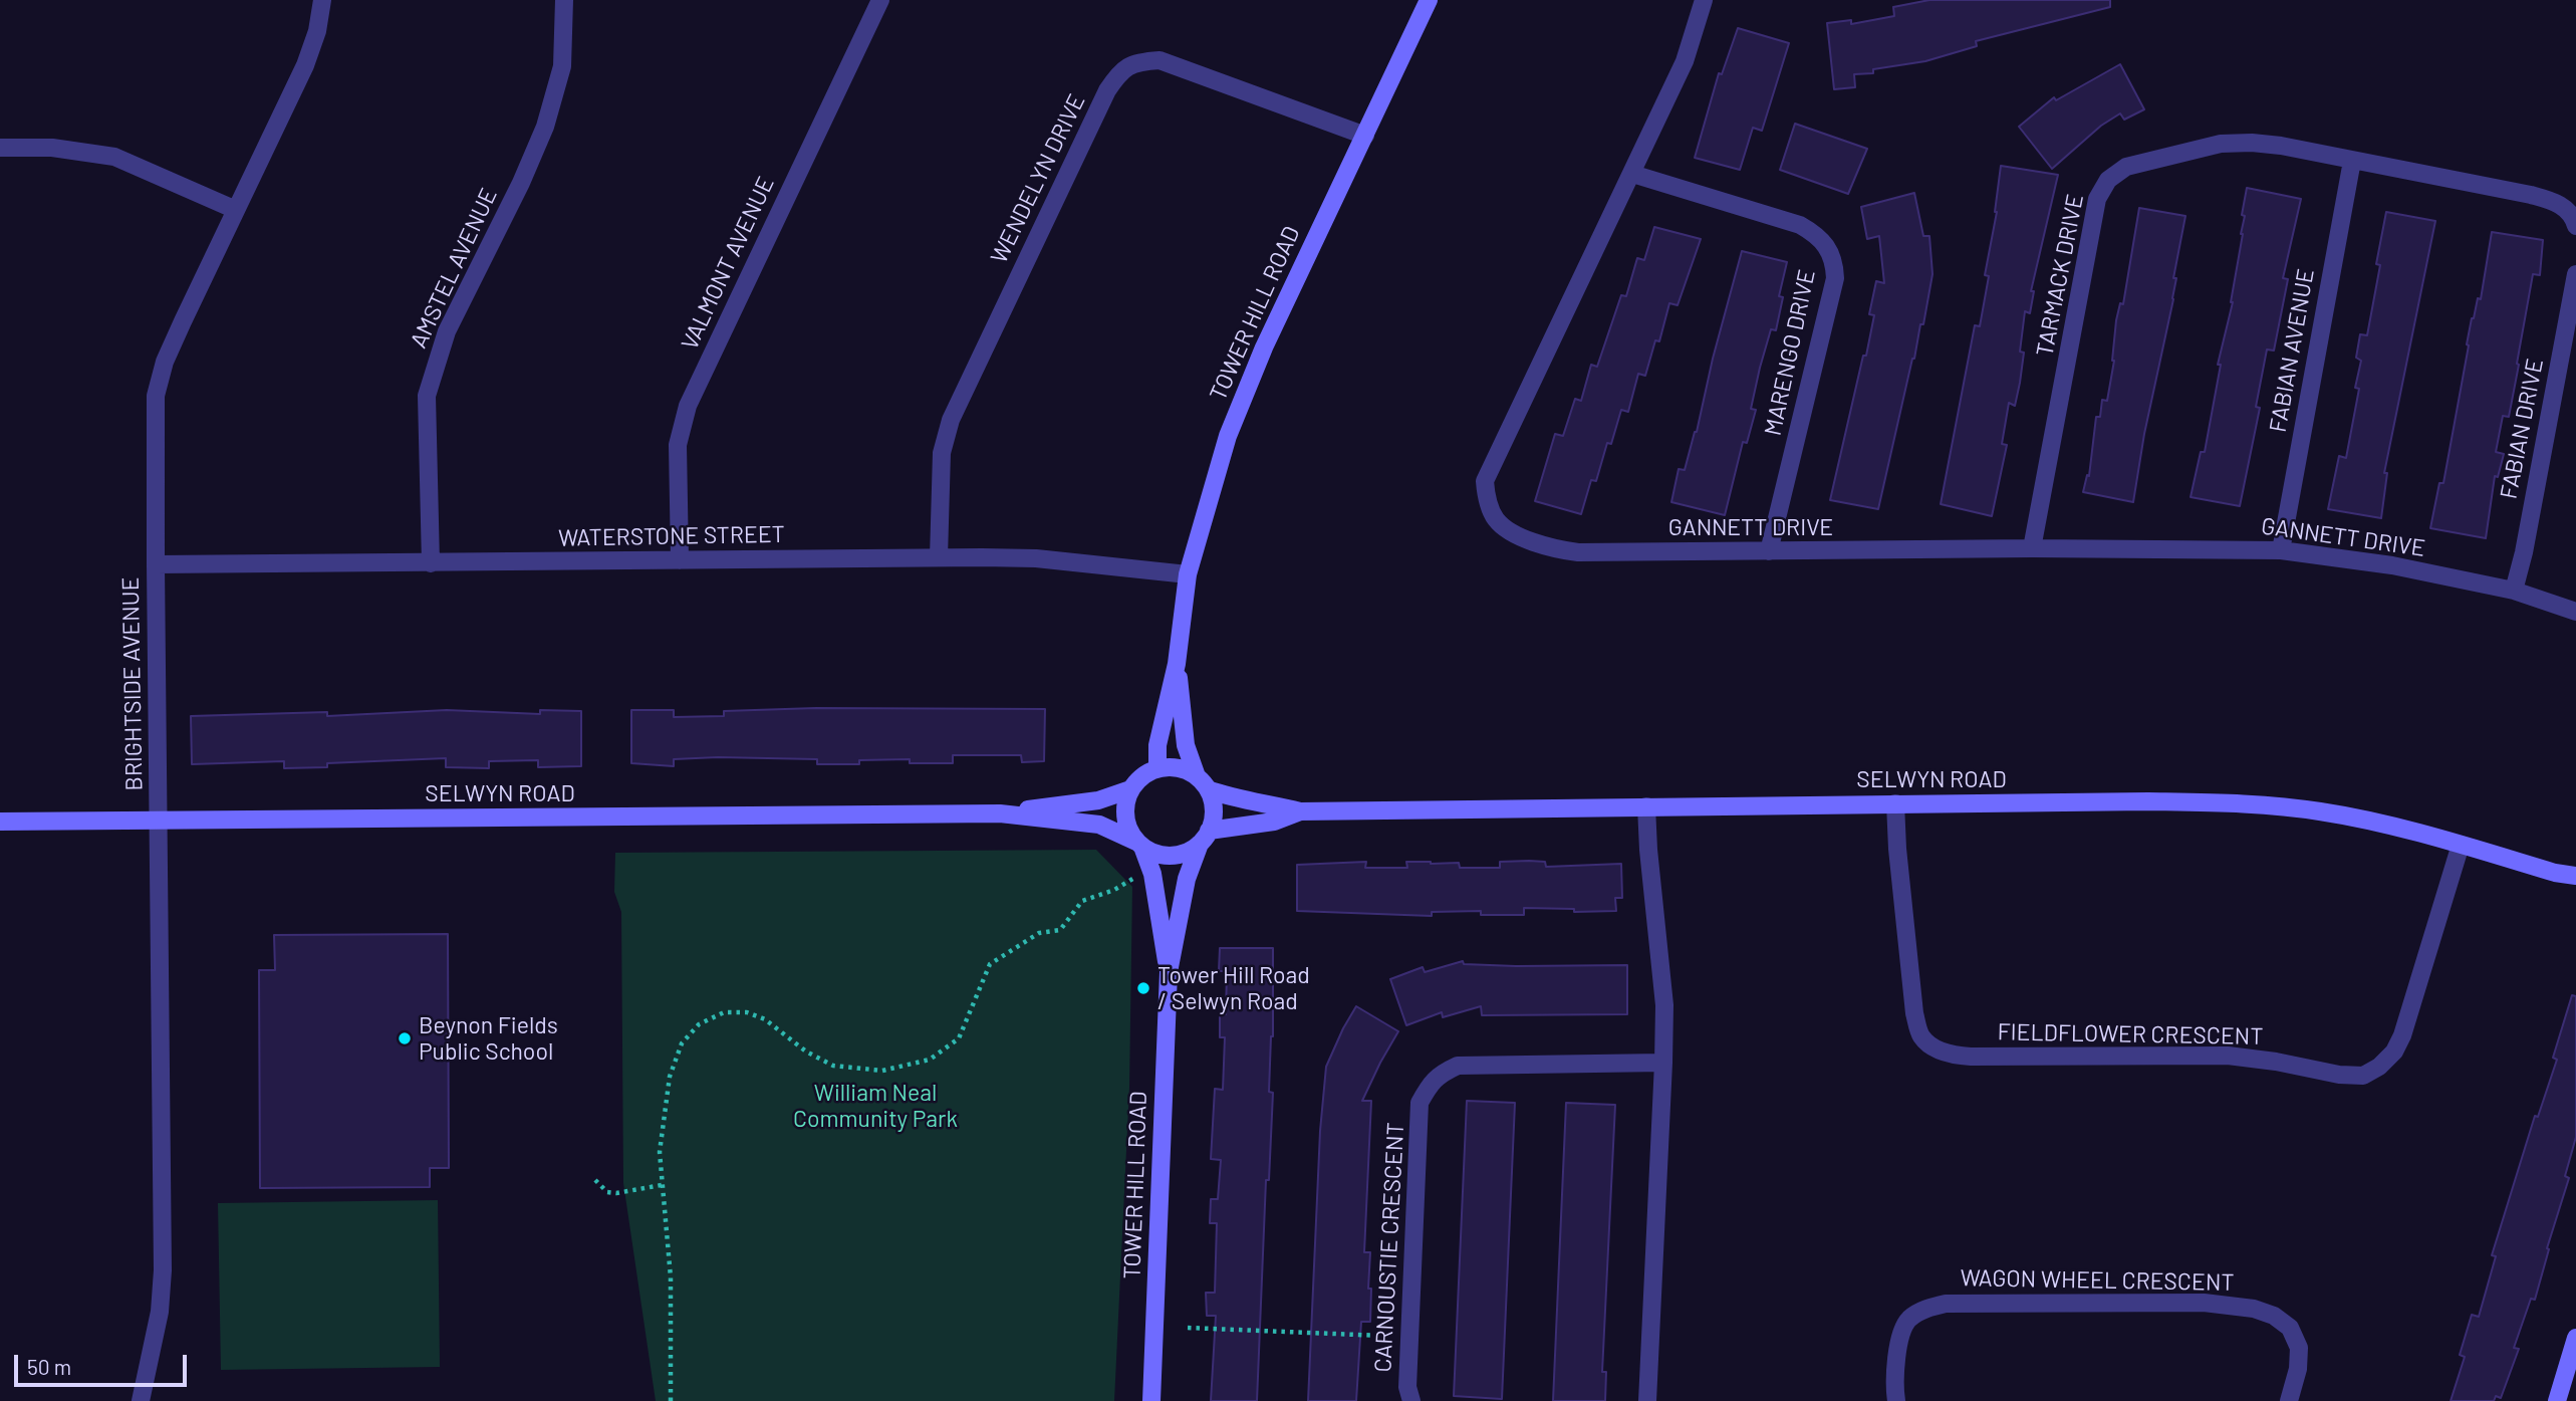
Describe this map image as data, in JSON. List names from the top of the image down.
{
  "streets": {
    "street": [
      "WENDELYN DRIVE",
      "VALMONT AVENUE",
      "AMSTEL AVENUE",
      "TARMACK DRIVE",
      "TOWER HILL ROAD",
      "FABIAN AVENUE",
      "MARENGO DRIVE",
      "FABIAN DRIVE",
      "GANNETT DRIVE",
      "WATERSTONE STREET",
      "BRIGHTSIDE AVENUE",
      "SELWYN ROAD",
      "FIELDFLOWER CRESCENT",
      "CARNOUSTIE CRESCENT",
      "WAGON WHEEL CRESCENT"
    ]
  },
  "crossings": [
    ["WENDELYN DRIVE", "TOWER HILL ROAD"],
    ["WENDELYN DRIVE", "WATERSTONE STREET"],
    ["VALMONT AVENUE", "WATERSTONE STREET"],
    ["AMSTEL AVENUE", "WATERSTONE STREET"],
    ["TARMACK DRIVE", "FABIAN AVENUE"],
    ["TARMACK DRIVE", "GANNETT DRIVE"],
    ["TOWER HILL ROAD", "WATERSTONE STREET"],
    ["TOWER HILL ROAD", "SELWYN ROAD"],
    ["FABIAN AVENUE", "GANNETT DRIVE"],
    ["MARENGO DRIVE", "GANNETT DRIVE"],
    ["FABIAN DRIVE", "GANNETT DRIVE"],
    ["WATERSTONE STREET", "BRIGHTSIDE AVENUE"],
    ["BRIGHTSIDE AVENUE", "SELWYN ROAD"],
    ["SELWYN ROAD", "FIELDFLOWER CRESCENT"]
  ],
  "parks": ["William Neal Community Park"],
  "places": ["Tower Hill Road / Selwyn Road", "Beynon Fields Public School"],
  "scale_bar": "50 m"
}
